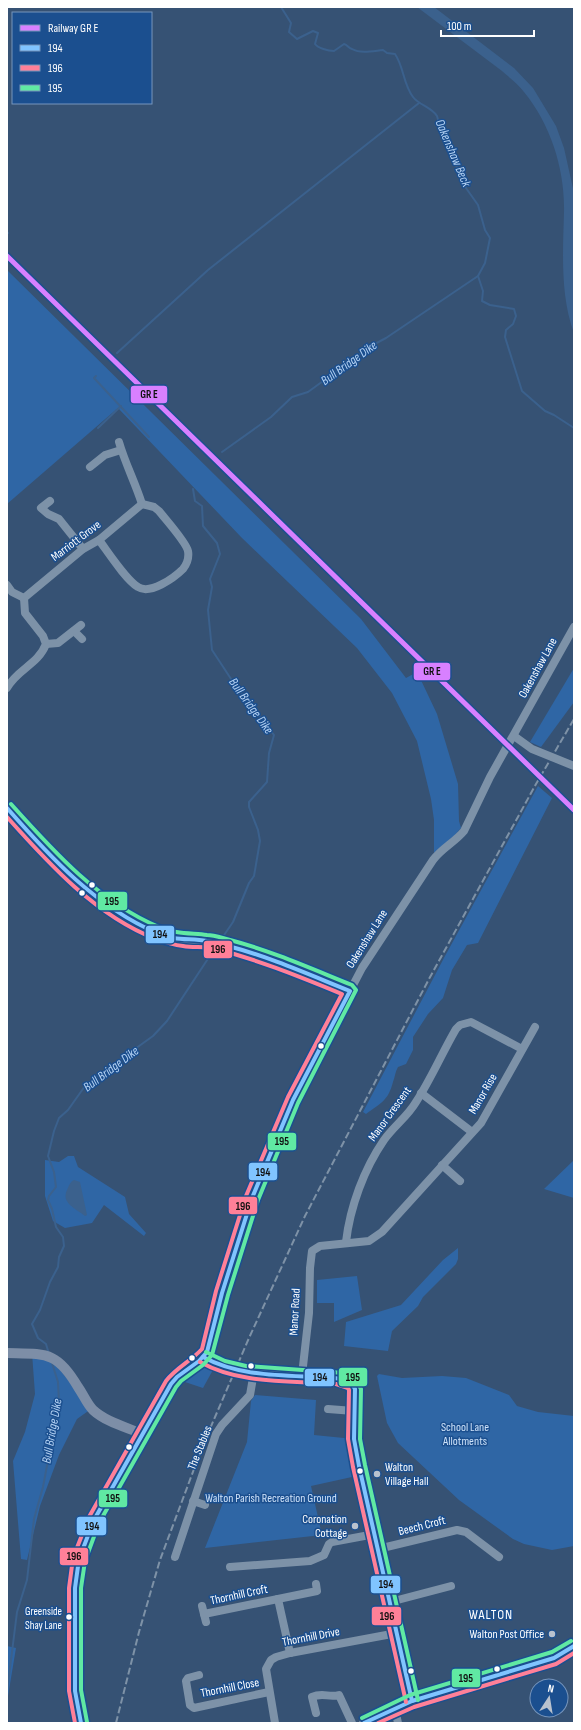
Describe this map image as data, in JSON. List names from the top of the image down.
{
  "streets": {
    "street": [
      "Marriott Grove",
      "Oakenshaw Lane",
      "Manor Rise",
      "Manor Crescent",
      "Manor Road",
      "The Stables",
      "Beech Croft",
      "Thornhill Croft",
      "Thornhill Drive",
      "Thornhill Close"
    ]
  },
  "crossings": [
    ["Manor Rise", "Manor Crescent"],
    ["Manor Rise", "Manor Road"],
    ["Thornhill Croft", "Thornhill Drive"],
    ["Thornhill Drive", "Thornhill Close"]
  ],
  "districts": ["WALTON"],
  "water": ["Oakenshaw Beck", "Bull Bridge Dike"],
  "parks": ["School Lane Allotments", "Walton Parish Recreation Ground"],
  "places": [
    "Walton Village Hall",
    "Coronation Cottage",
    "Greenside Shay Lane",
    "Walton Post Office"
  ],
  "lines": ["transit line 195", "transit line 194", "transit line 196"],
  "legend": [
    "Railway GR E",
    "194",
    "196",
    "195"
  ],
  "scale_bar": "100 m",
  "north": "top"
}
